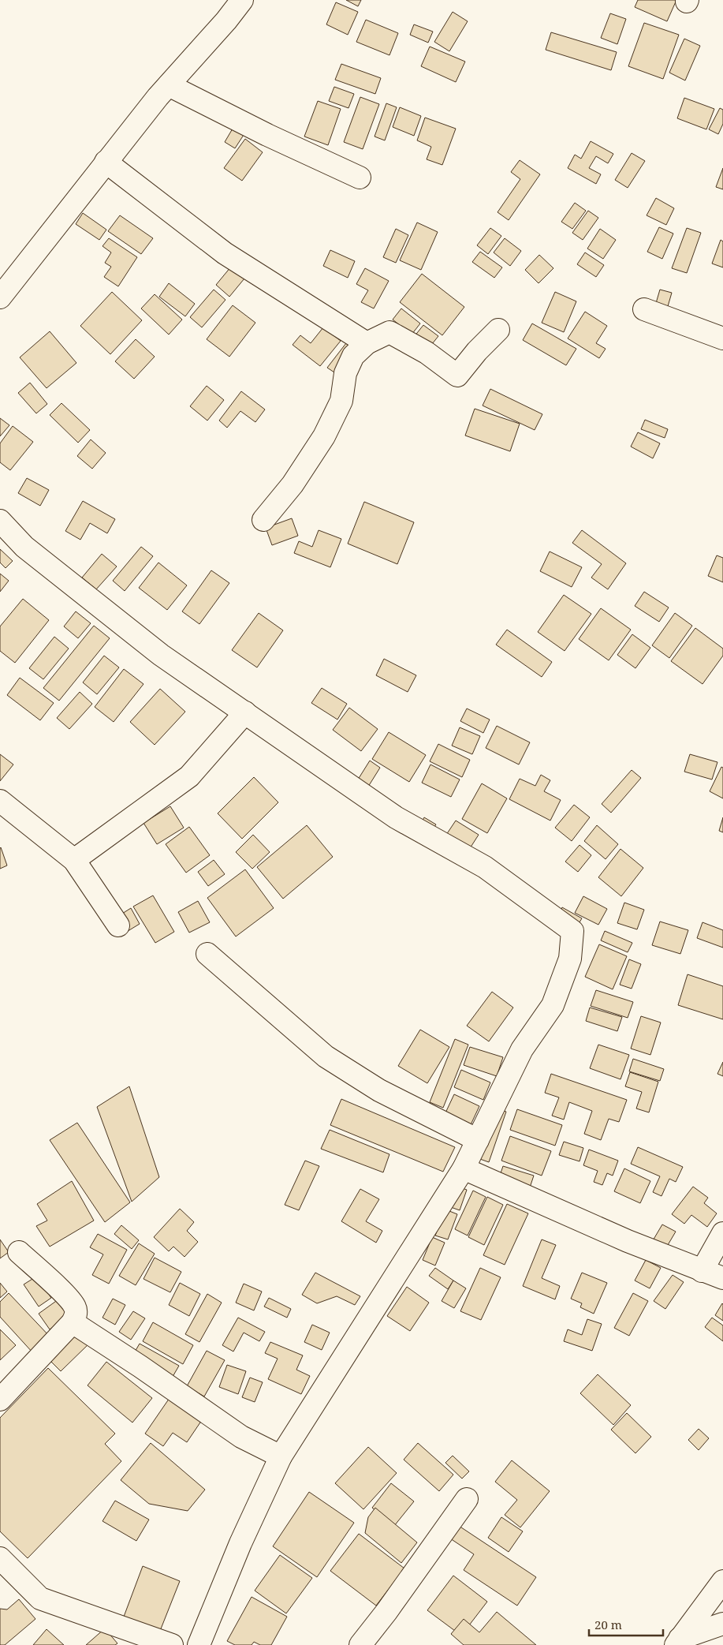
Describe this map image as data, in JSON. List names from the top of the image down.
{
  "scale_bar": "20 m"
}
